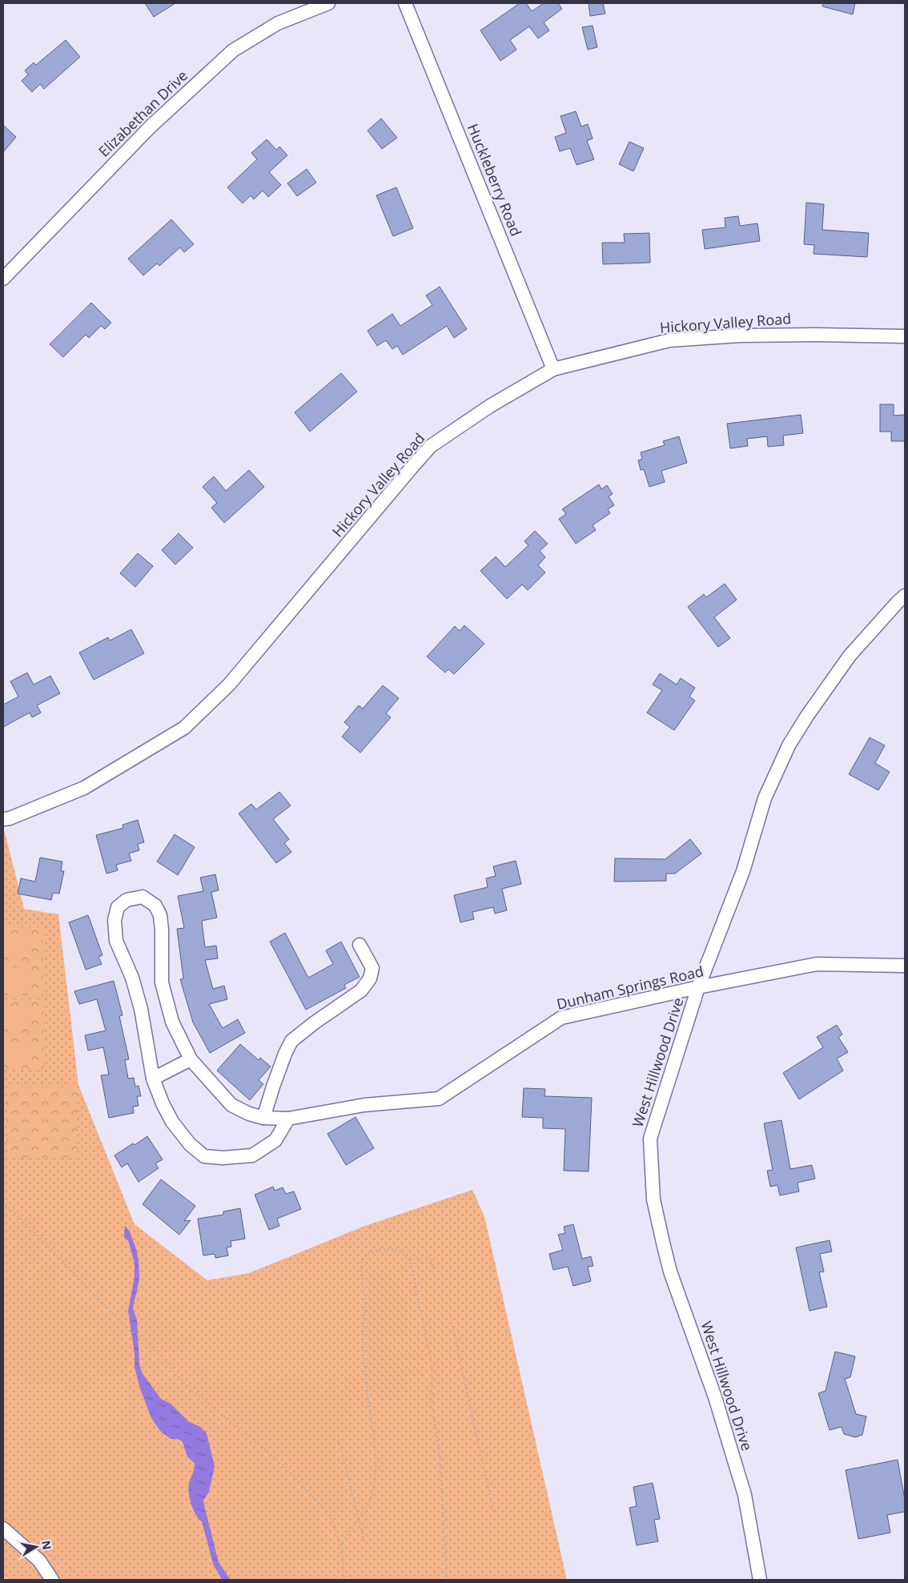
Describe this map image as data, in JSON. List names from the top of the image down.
{
  "streets": {
    "street": [
      "Elizabethan Drive",
      "Huckleberry Road",
      "Hickory Valley Road",
      "Dunham Springs Road",
      "West Hillwood Drive"
    ]
  },
  "crossings": [
    ["Huckleberry Road", "Hickory Valley Road"],
    ["Dunham Springs Road", "West Hillwood Drive"]
  ],
  "north": "right"
}
